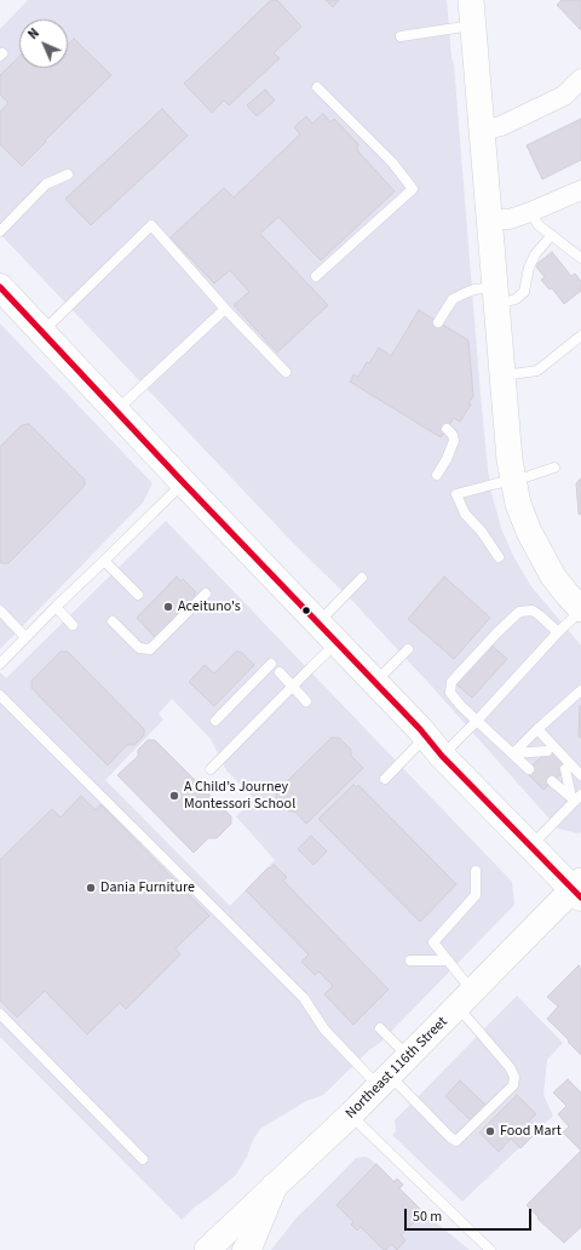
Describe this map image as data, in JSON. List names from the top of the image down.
{
  "streets": {
    "street": ["Northeast 116th Street"]
  },
  "places": [
    "Aceituno's",
    "A Child’s Journey Montessori School",
    "Dania Furniture",
    "Food Mart"
  ],
  "scale_bar": "50 m",
  "north": "top left"
}
